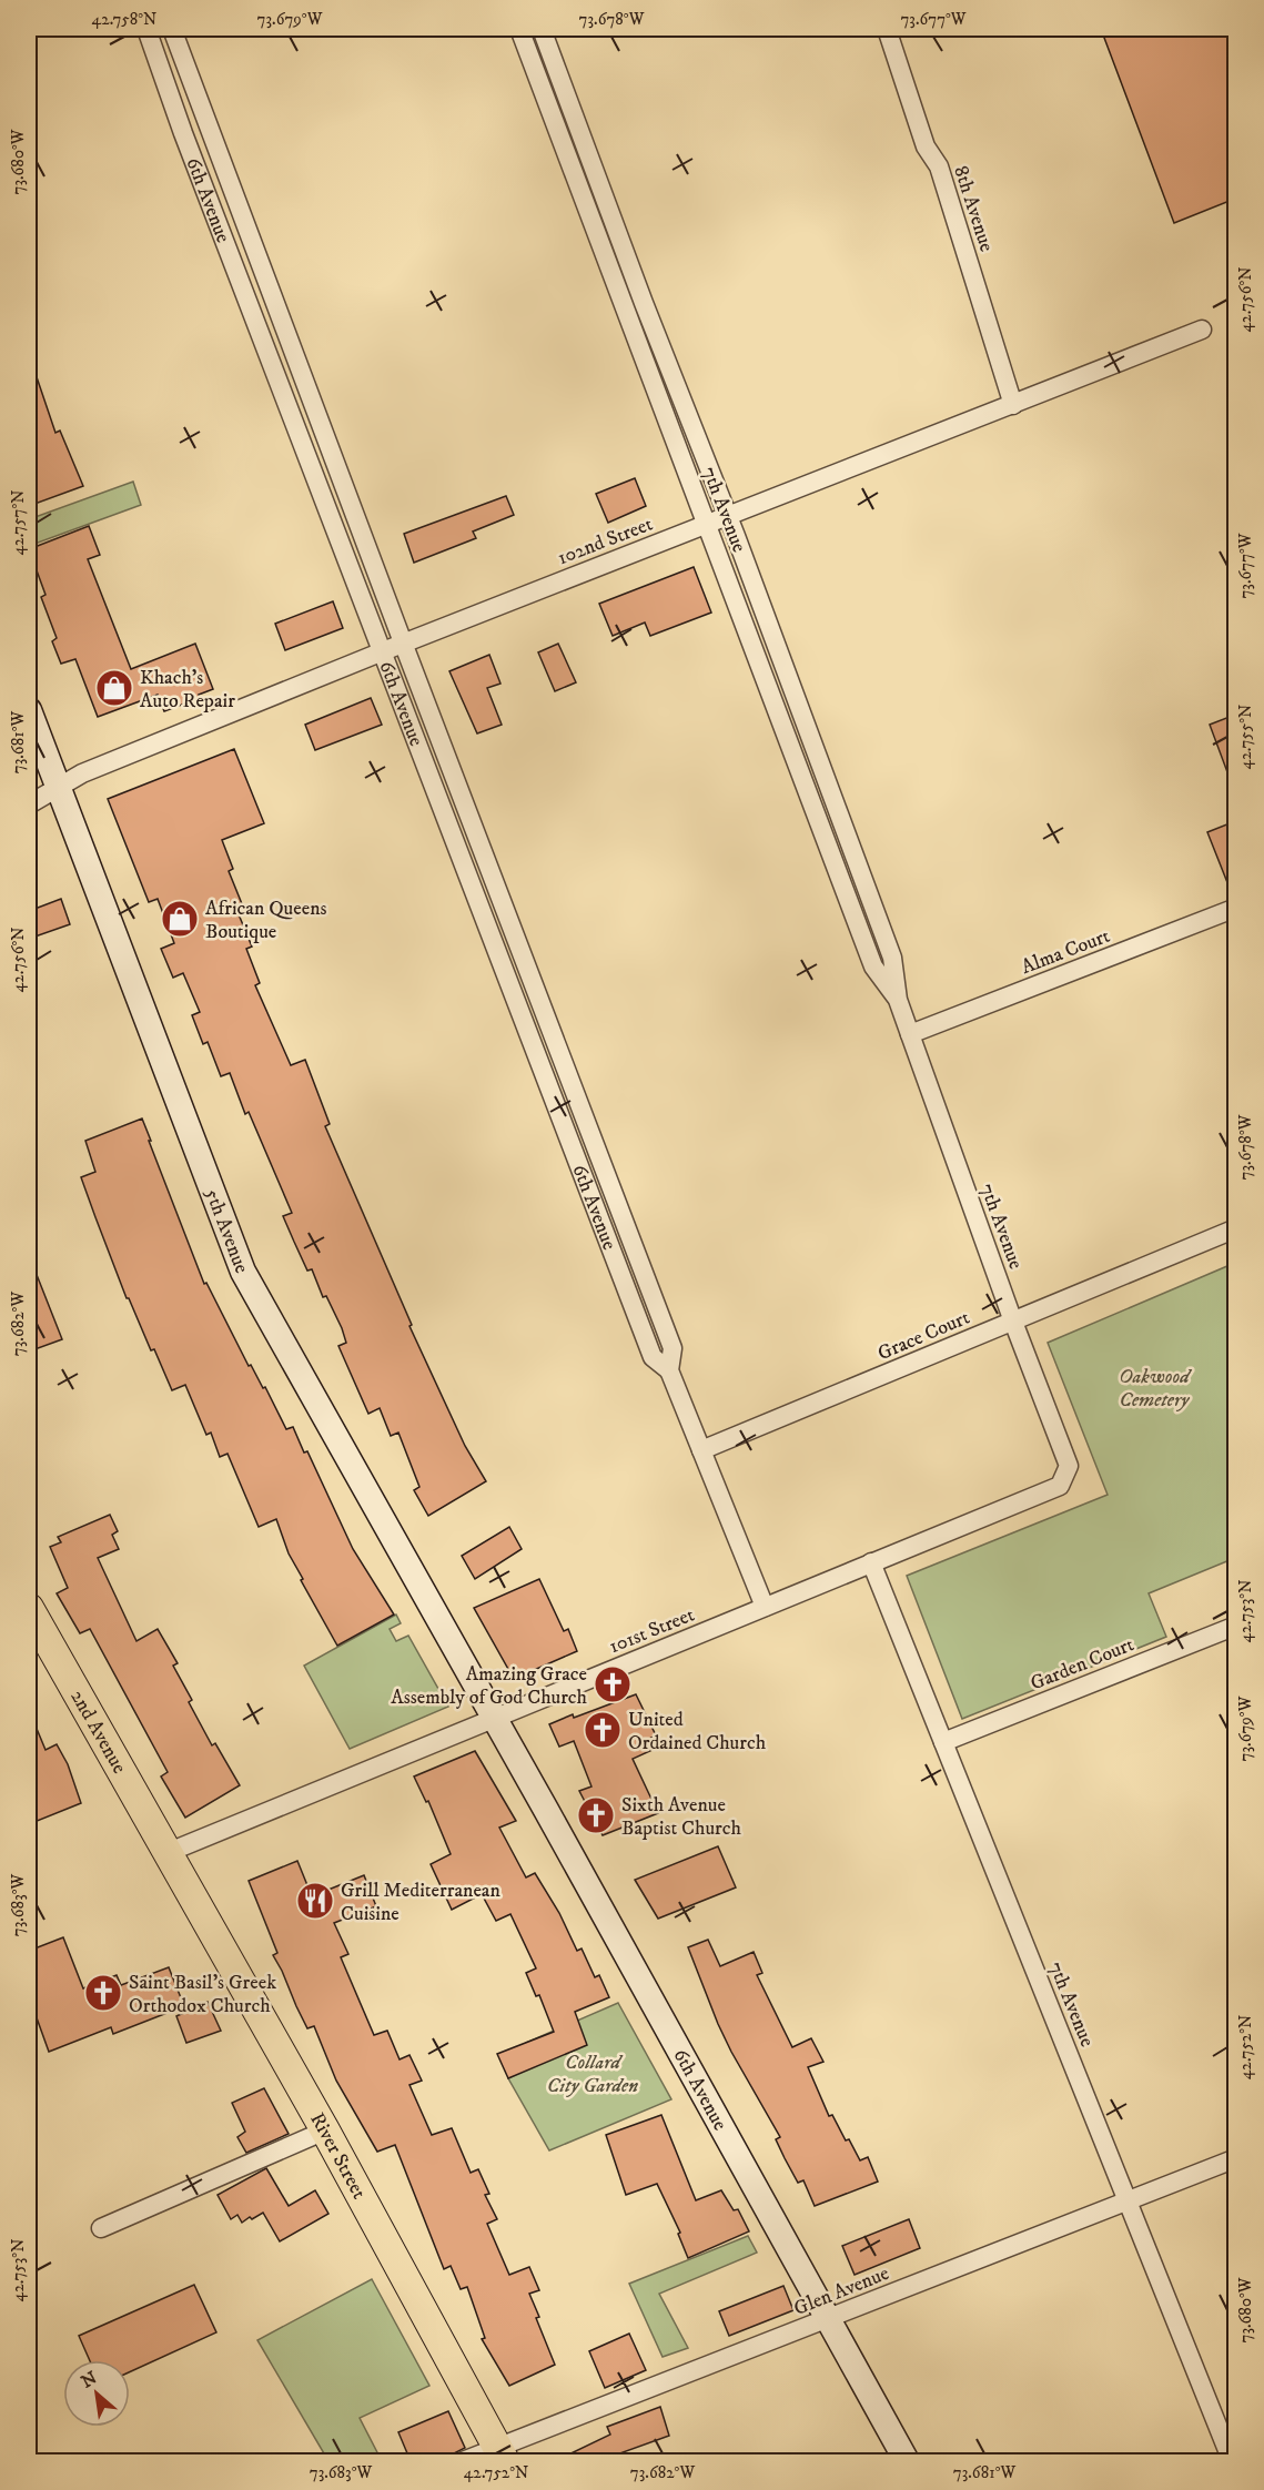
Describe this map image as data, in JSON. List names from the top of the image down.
{
  "streets": {
    "main road": ["2nd Avenue", "River Street"],
    "street": [
      "6th Avenue",
      "8th Avenue",
      "7th Avenue",
      "102nd Street",
      "Alma Court",
      "5th Avenue",
      "Grace Court",
      "101st Street",
      "Garden Court",
      "Glen Avenue"
    ]
  },
  "crossings": [
    ["6th Avenue", "102nd Street"],
    ["6th Avenue", "5th Avenue"],
    ["6th Avenue", "Grace Court"],
    ["6th Avenue", "101st Street"],
    ["6th Avenue", "Glen Avenue"],
    ["8th Avenue", "102nd Street"],
    ["7th Avenue", "102nd Street"],
    ["7th Avenue", "Alma Court"],
    ["7th Avenue", "Grace Court"],
    ["7th Avenue", "101st Street"],
    ["7th Avenue", "Garden Court"],
    ["7th Avenue", "Glen Avenue"],
    ["102nd Street", "5th Avenue"],
    ["5th Avenue", "101st Street"],
    ["101st Street", "2nd Avenue"],
    ["101st Street", "River Street"],
    ["2nd Avenue", "River Street"],
    ["River Street", "Glen Avenue"]
  ],
  "parks": ["Oakwood Cemetery", "Collard City Garden"],
  "places": {
    "shop": ["Khach's Auto Repair", "African Queens Boutique"],
    "church": [
      "Amazing Grace Assembly of God Church",
      "United Ordained Church",
      "Sixth Avenue Baptist Church",
      "Saint Basil's Greek Orthodox Church"
    ],
    "restaurant": ["Grill Mediterranean Cuisine"]
  },
  "north": "top left",
  "coordinates": [
    "42.758°N",
    "73.679°W",
    "73.678°W",
    "73.677°W",
    "73.680°W",
    "42.756°N",
    "42.757°N",
    "42.755°N",
    "73.681°W",
    "73.682°W",
    "42.753°N",
    "73.683°W",
    "42.752°N"
  ]
}
